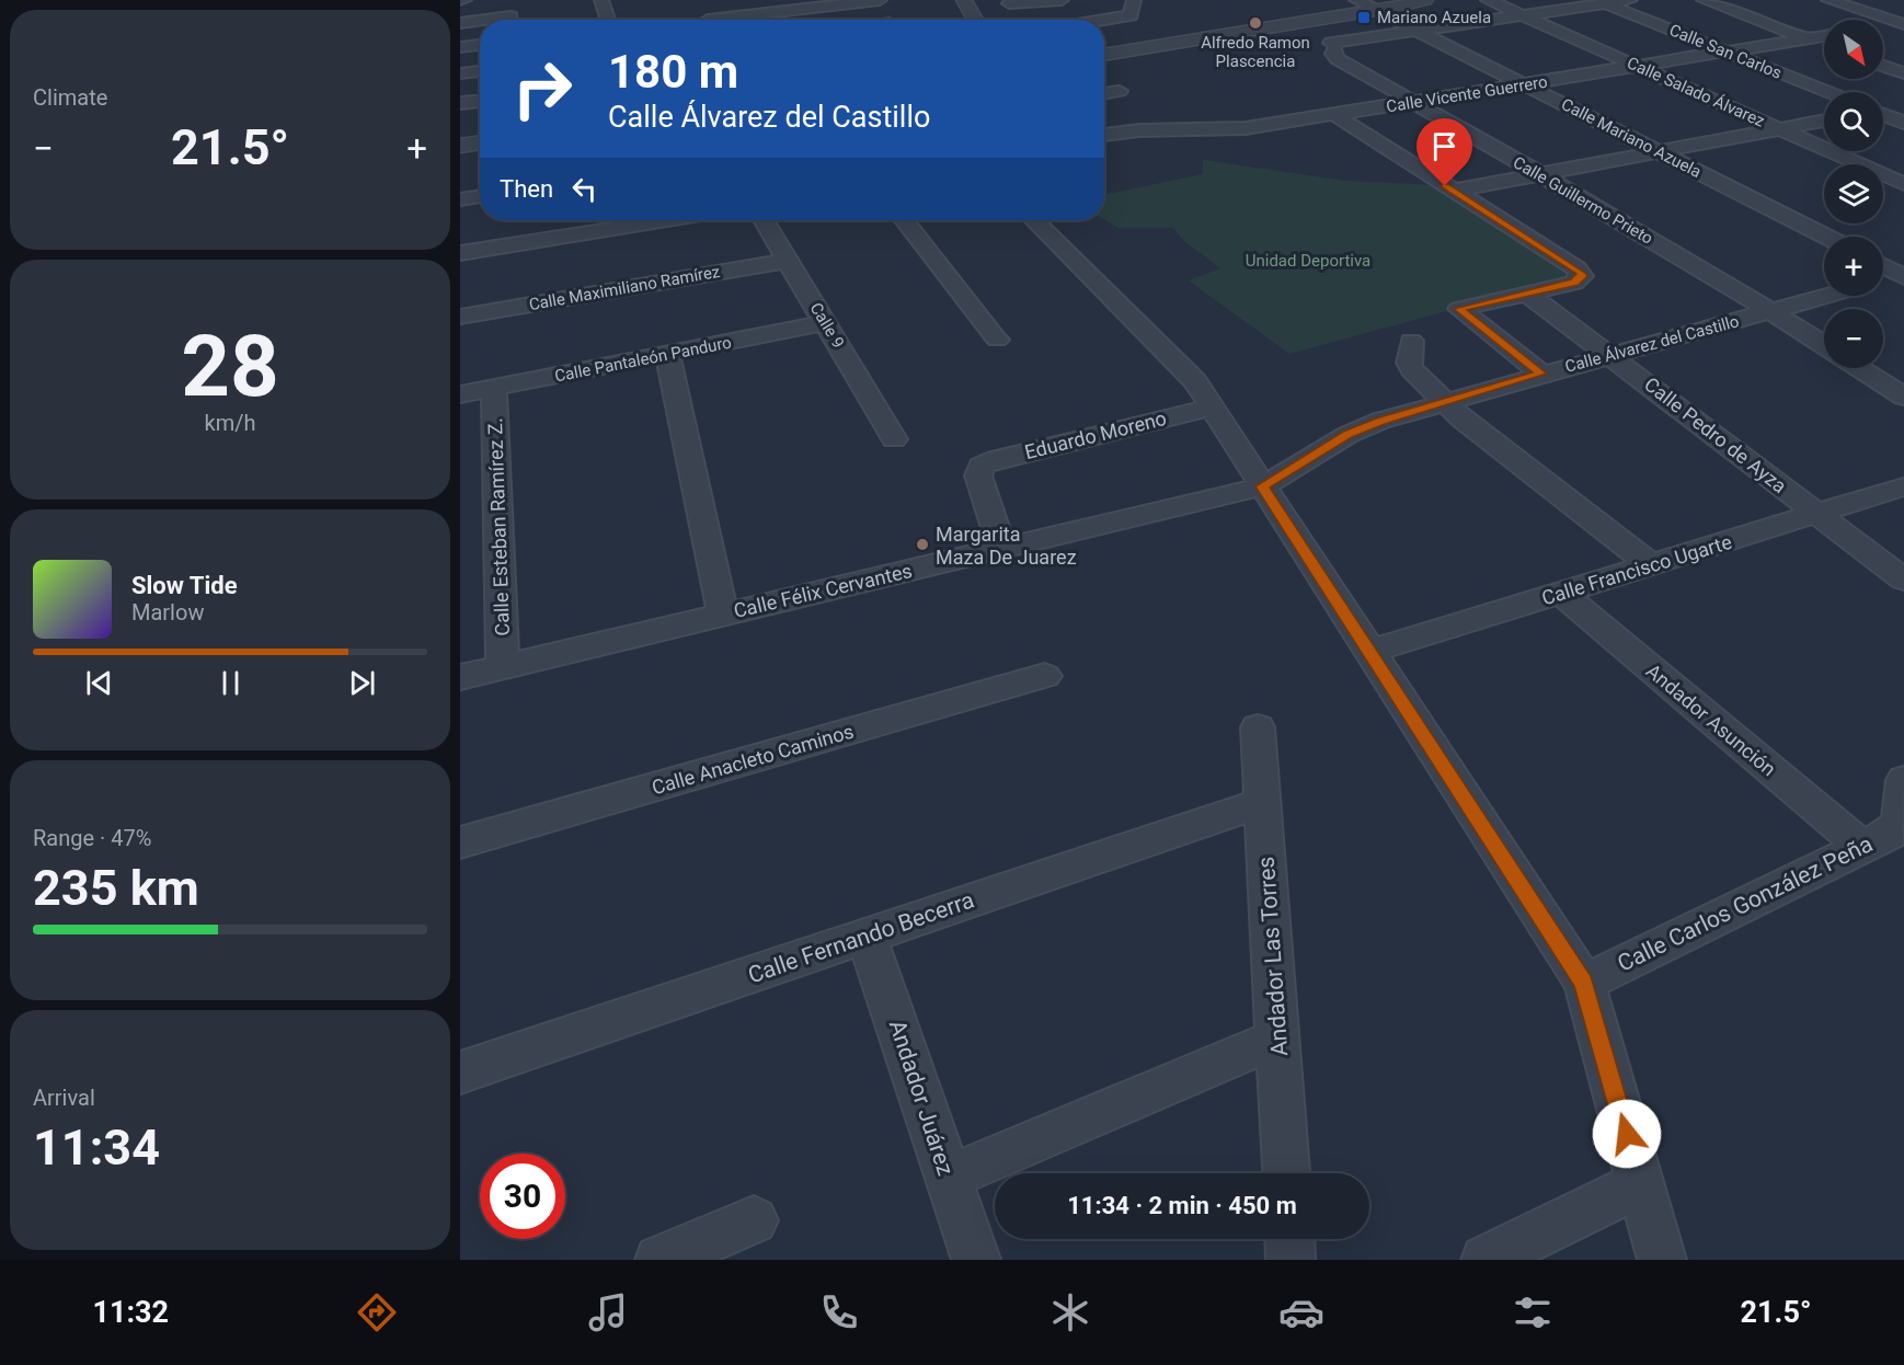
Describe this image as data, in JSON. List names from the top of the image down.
{
  "streets": {
    "street": [
      "Calle San Carlos",
      "Calle Salado Álvarez",
      "Calle Vicente Guerrero",
      "Calle Mariano Azuela",
      "Calle Guillermo Prieto",
      "Calle Maximiliano Ramírez",
      "Calle 9",
      "Calle Álvarez del Castillo",
      "Calle Pantaleón Panduro",
      "Eduardo Moreno",
      "Calle Pedro de Ayza",
      "Calle Esteban Ramírez Z.",
      "Calle Francisco Ugarte",
      "Calle Félix Cervantes",
      "Andador Asunción",
      "Calle Anacleto Caminos",
      "Calle Carlos González Peña",
      "Calle Fernando Becerra",
      "Andador Las Torres",
      "Andador Juárez"
    ]
  },
  "crossings": [
    ["Calle San Carlos", "Calle Vicente Guerrero"],
    ["Calle Salado Álvarez", "Calle Vicente Guerrero"],
    ["Calle Vicente Guerrero", "Calle Mariano Azuela"],
    ["Calle Vicente Guerrero", "Calle Guillermo Prieto"],
    ["Calle Mariano Azuela", "Calle Guillermo Prieto"],
    ["Calle Guillermo Prieto", "Calle Álvarez del Castillo"],
    ["Calle Maximiliano Ramírez", "Calle 9"],
    ["Calle 9", "Calle Pantaleón Panduro"],
    ["Calle Álvarez del Castillo", "Calle Pedro de Ayza"],
    ["Calle Álvarez del Castillo", "Calle Félix Cervantes"],
    ["Calle Pantaleón Panduro", "Calle Esteban Ramírez Z."],
    ["Eduardo Moreno", "Calle Félix Cervantes"],
    ["Calle Pedro de Ayza", "Calle Francisco Ugarte"],
    ["Calle Esteban Ramírez Z.", "Calle Félix Cervantes"],
    ["Calle Francisco Ugarte", "Andador Asunción"],
    ["Andador Asunción", "Calle Carlos González Peña"],
    ["Calle Fernando Becerra", "Andador Las Torres"],
    ["Calle Fernando Becerra", "Andador Juárez"]
  ],
  "parks": ["Unidad Deportiva"],
  "places": {
    "transit": ["Mariano Azuela"],
    "other": ["Alfredo Ramon Plascencia", "Margarita Maza De Juarez"]
  },
  "north": "bottom right",
  "page": {
    "tile": [
      "Climate",
      ["28", "km/h"],
      ["Range · 47%", "235 km"],
      ["Arrival", "11:34"]
    ],
    "map_buttons": ["+", "−"],
    "turn": ["180 m", "Calle Álvarez del Castillo"],
    "heat": ["−", "21.5°", "+"],
    "then": "Then",
    "song": ["Slow Tide", "Marlow"],
    "limit": "30",
    "trip": "11:34 · 2 min · 450 m",
    "tabs": ["11:32", "21.5°"]
  }
}
